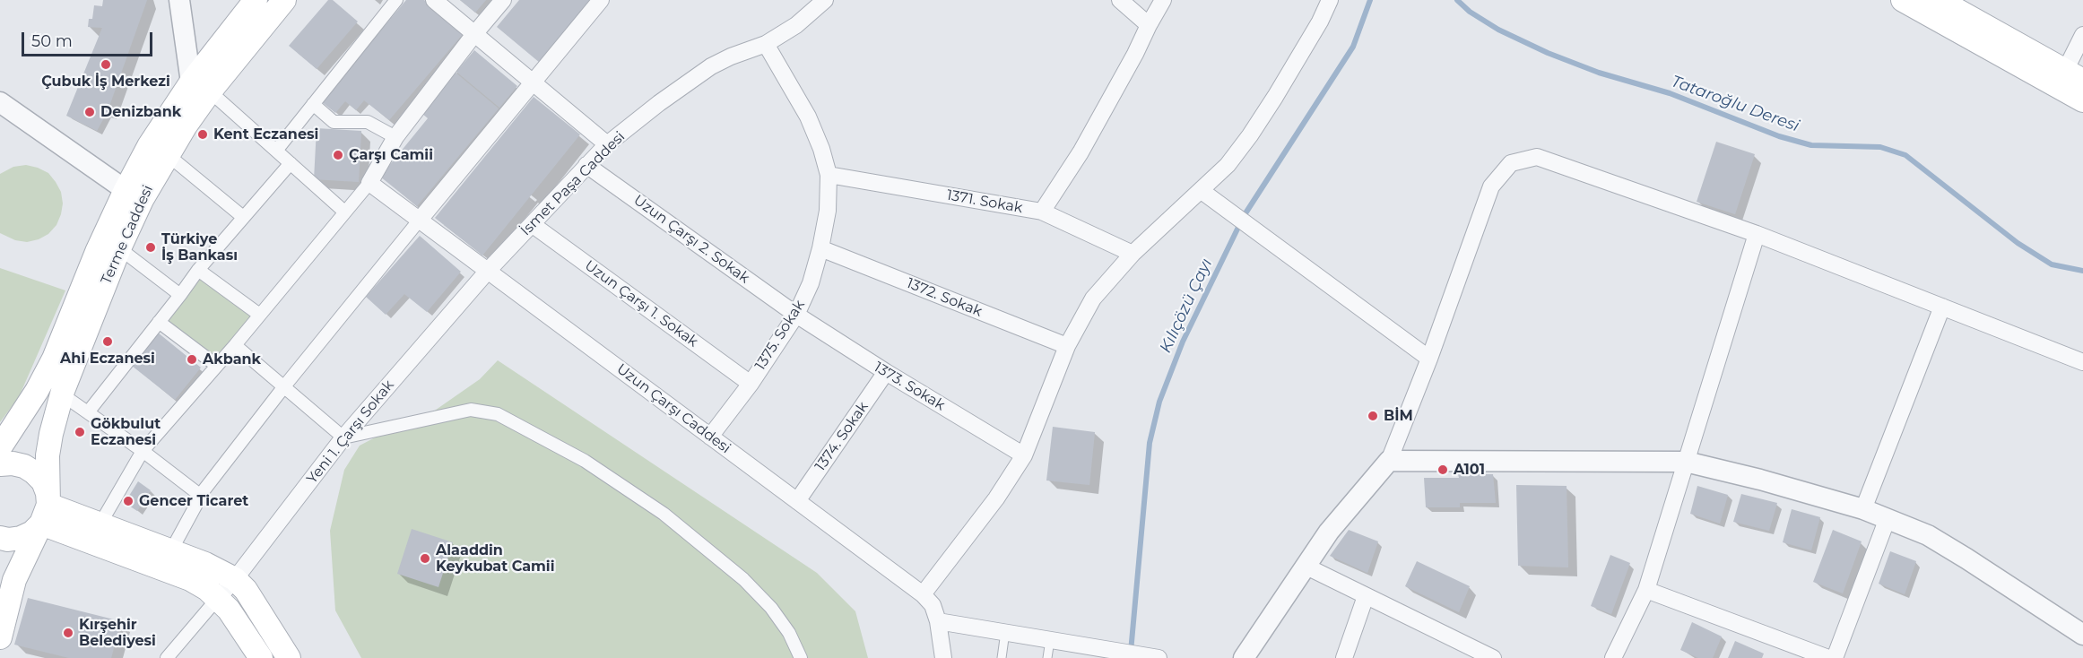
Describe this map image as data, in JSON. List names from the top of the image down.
{
  "streets": {
    "main road": ["Terme Caddesi"],
    "street": [
      "İsmet Paşa Caddesi",
      "1371. Sokak",
      "Uzun Çarşı 2. Sokak",
      "1372. Sokak",
      "Uzun Çarşı 1. Sokak",
      "1375. Sokak",
      "1373. Sokak",
      "Uzun Çarşı Caddesi",
      "Yeni 1. Çarşı Sokak",
      "1374. Sokak"
    ]
  },
  "crossings": [
    ["İsmet Paşa Caddesi", "Uzun Çarşı 2. Sokak"],
    ["İsmet Paşa Caddesi", "Uzun Çarşı 1. Sokak"],
    ["İsmet Paşa Caddesi", "1375. Sokak"],
    ["İsmet Paşa Caddesi", "Uzun Çarşı Caddesi"],
    ["İsmet Paşa Caddesi", "Yeni 1. Çarşı Sokak"],
    ["1371. Sokak", "1375. Sokak"],
    ["Uzun Çarşı 2. Sokak", "1375. Sokak"],
    ["Uzun Çarşı 2. Sokak", "1373. Sokak"],
    ["1372. Sokak", "1375. Sokak"],
    ["Uzun Çarşı 1. Sokak", "1375. Sokak"],
    ["1375. Sokak", "1373. Sokak"],
    ["1375. Sokak", "Uzun Çarşı Caddesi"],
    ["1373. Sokak", "1374. Sokak"],
    ["Uzun Çarşı Caddesi", "Yeni 1. Çarşı Sokak"],
    ["Uzun Çarşı Caddesi", "1374. Sokak"]
  ],
  "water": ["Tataroğlu Deresi", "Kılıçözü Çayı"],
  "places": [
    "Çubuk İş Merkezi",
    "Denizbank",
    "Kent Eczanesi",
    "Çarşı Camii",
    "Türkiye İş Bankası",
    "Ahi Eczanesi",
    "Akbank",
    "BİM",
    "Gökbulut Eczanesi",
    "A101",
    "Gencer Ticaret",
    "Alaaddin Keykubat Camii",
    "Kırşehir Belediyesi"
  ],
  "scale_bar": "50 m"
}
